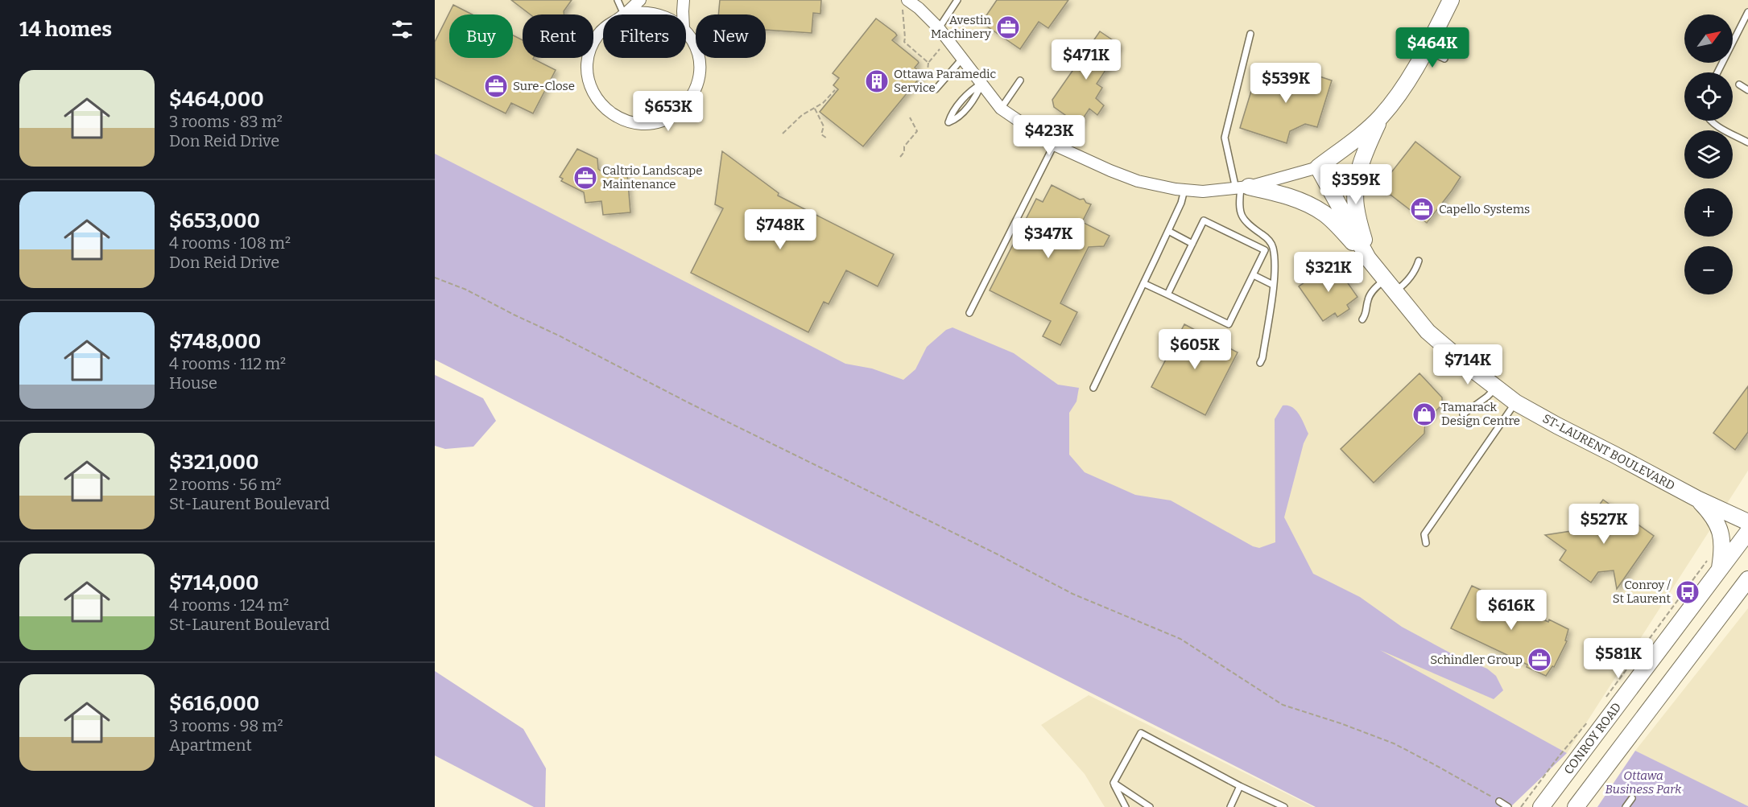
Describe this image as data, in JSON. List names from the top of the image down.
{
  "streets": {
    "street": ["ST-LAURENT BOULEVARD", "CONROY ROAD"]
  },
  "parks": ["Ottawa Business Park"],
  "places": {
    "office": [
      "Avestin Machinery",
      "Sure-Close",
      "Caltrio Landscape Maintenance",
      "Capello Systems",
      "Schindler Group"
    ],
    "building": ["Ottawa Paramedic Service"],
    "shop": ["Tamarack Design Centre"],
    "bus stop": ["Conroy / St Laurent"]
  },
  "north": "top right",
  "page": {
    "heading": "14 homes",
    "map_buttons": ["+", "−"],
    "chip": [
      "Buy",
      "Rent",
      "Filters",
      "New"
    ],
    "price": [
      "$464K",
      "$471K",
      "$539K",
      "$653K",
      "$423K",
      "$359K",
      "$748K",
      "$347K",
      "$321K",
      "$605K",
      "$714K",
      "$527K",
      "$616K",
      "$581K"
    ],
    "list": [
      {
        "name": "$464,000",
        "note": "3 rooms · 83 m² · Don Reid Drive"
      },
      {
        "name": "$653,000",
        "note": "4 rooms · 108 m² · Don Reid Drive"
      },
      {
        "name": "$748,000",
        "note": "4 rooms · 112 m² · House"
      },
      {
        "name": "$321,000",
        "note": "2 rooms · 56 m² · St-Laurent Boulevard"
      },
      {
        "name": "$714,000",
        "note": "4 rooms · 124 m² · St-Laurent Boulevard"
      },
      {
        "name": "$616,000",
        "note": "3 rooms · 98 m² · Apartment"
      }
    ]
  }
}
